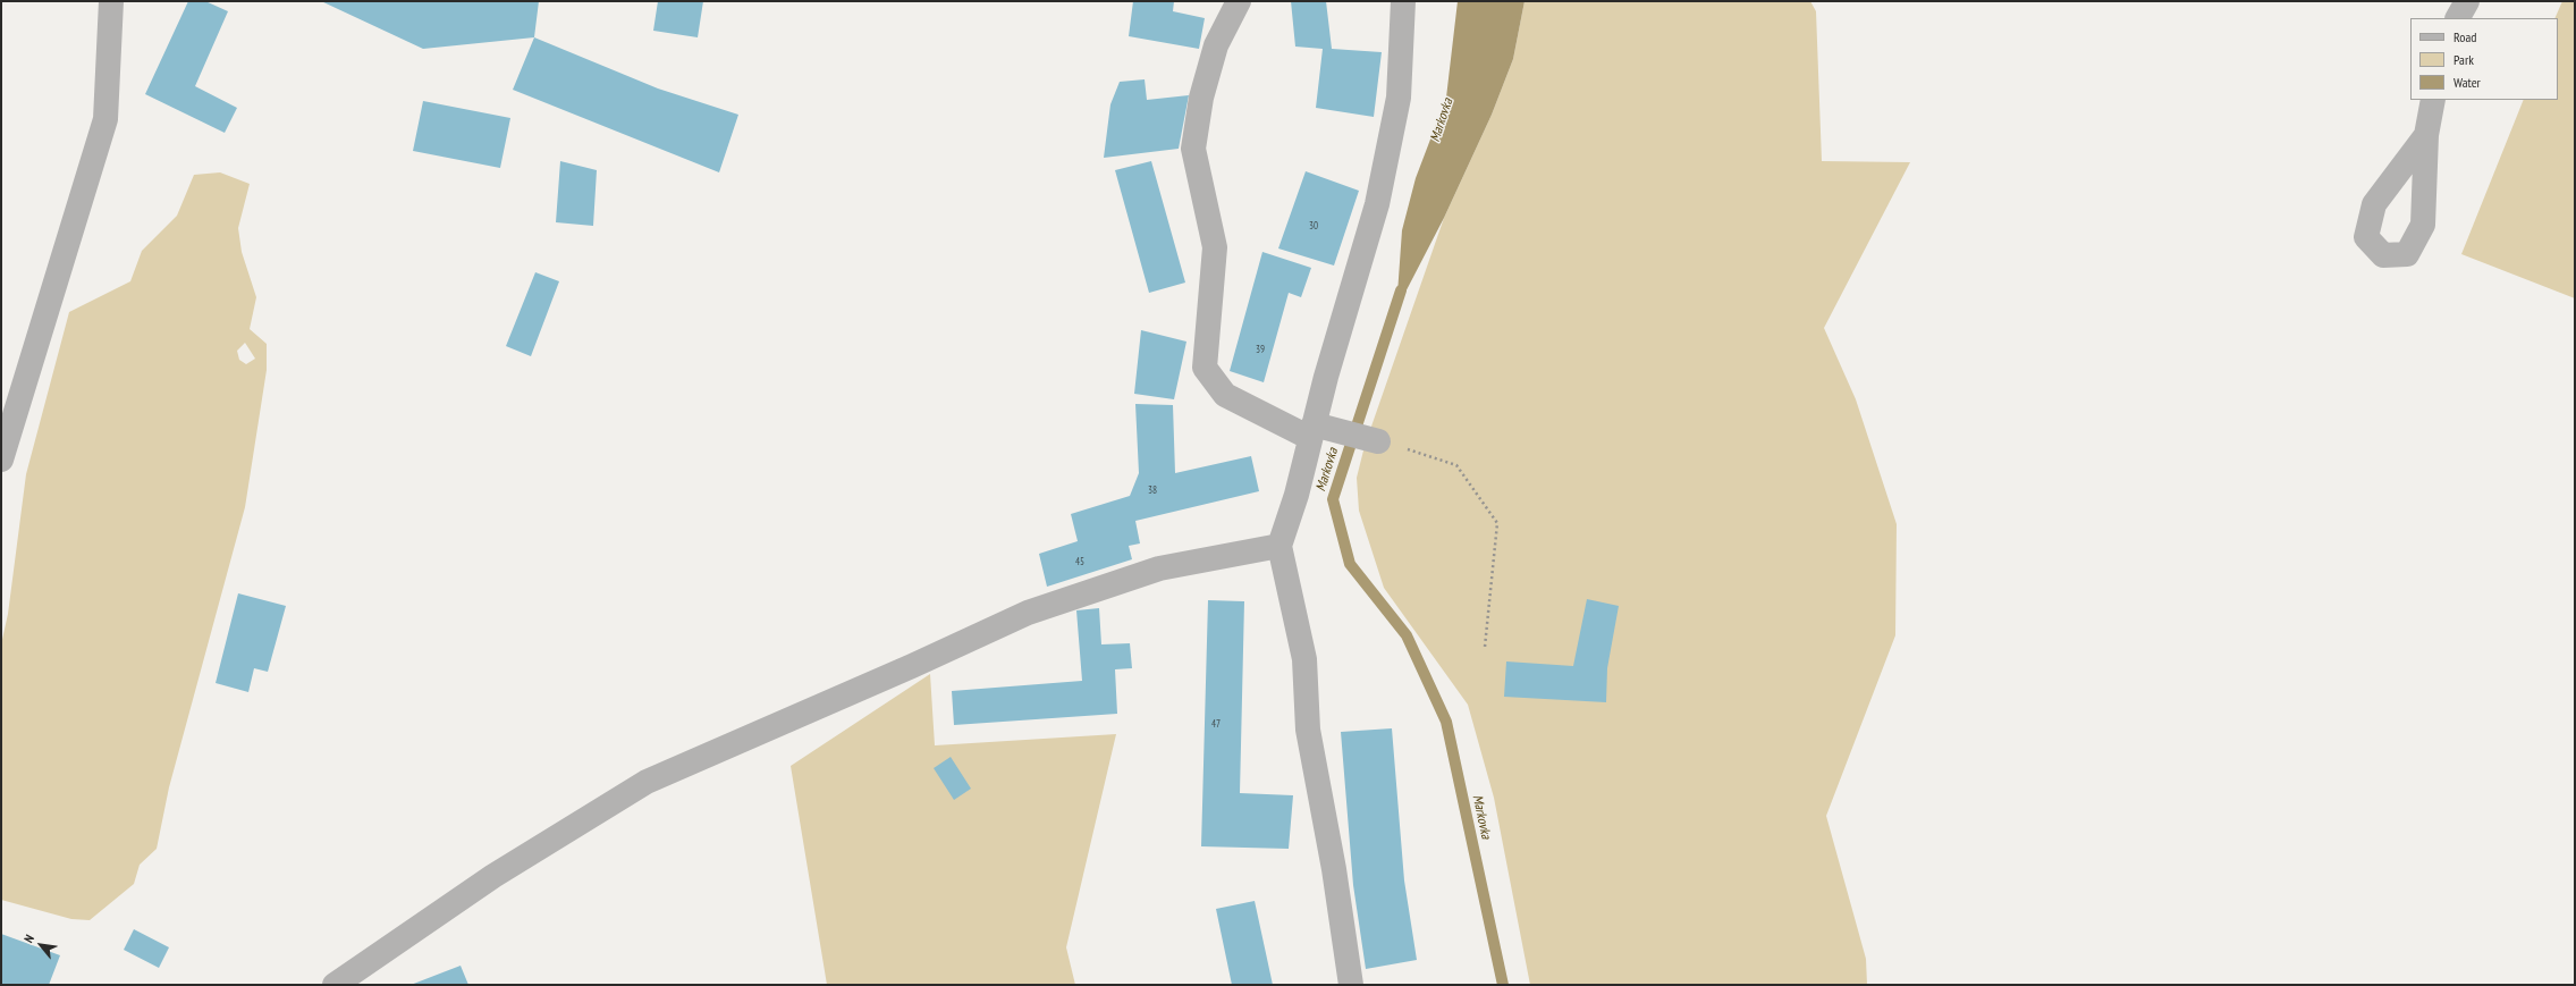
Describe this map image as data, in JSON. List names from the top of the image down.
{
  "water": ["Markovka"],
  "house_numbers": [
    "30",
    "39",
    "38",
    "45",
    "47"
  ],
  "legend": ["Road", "Park", "Water"],
  "north": "top left"
}
